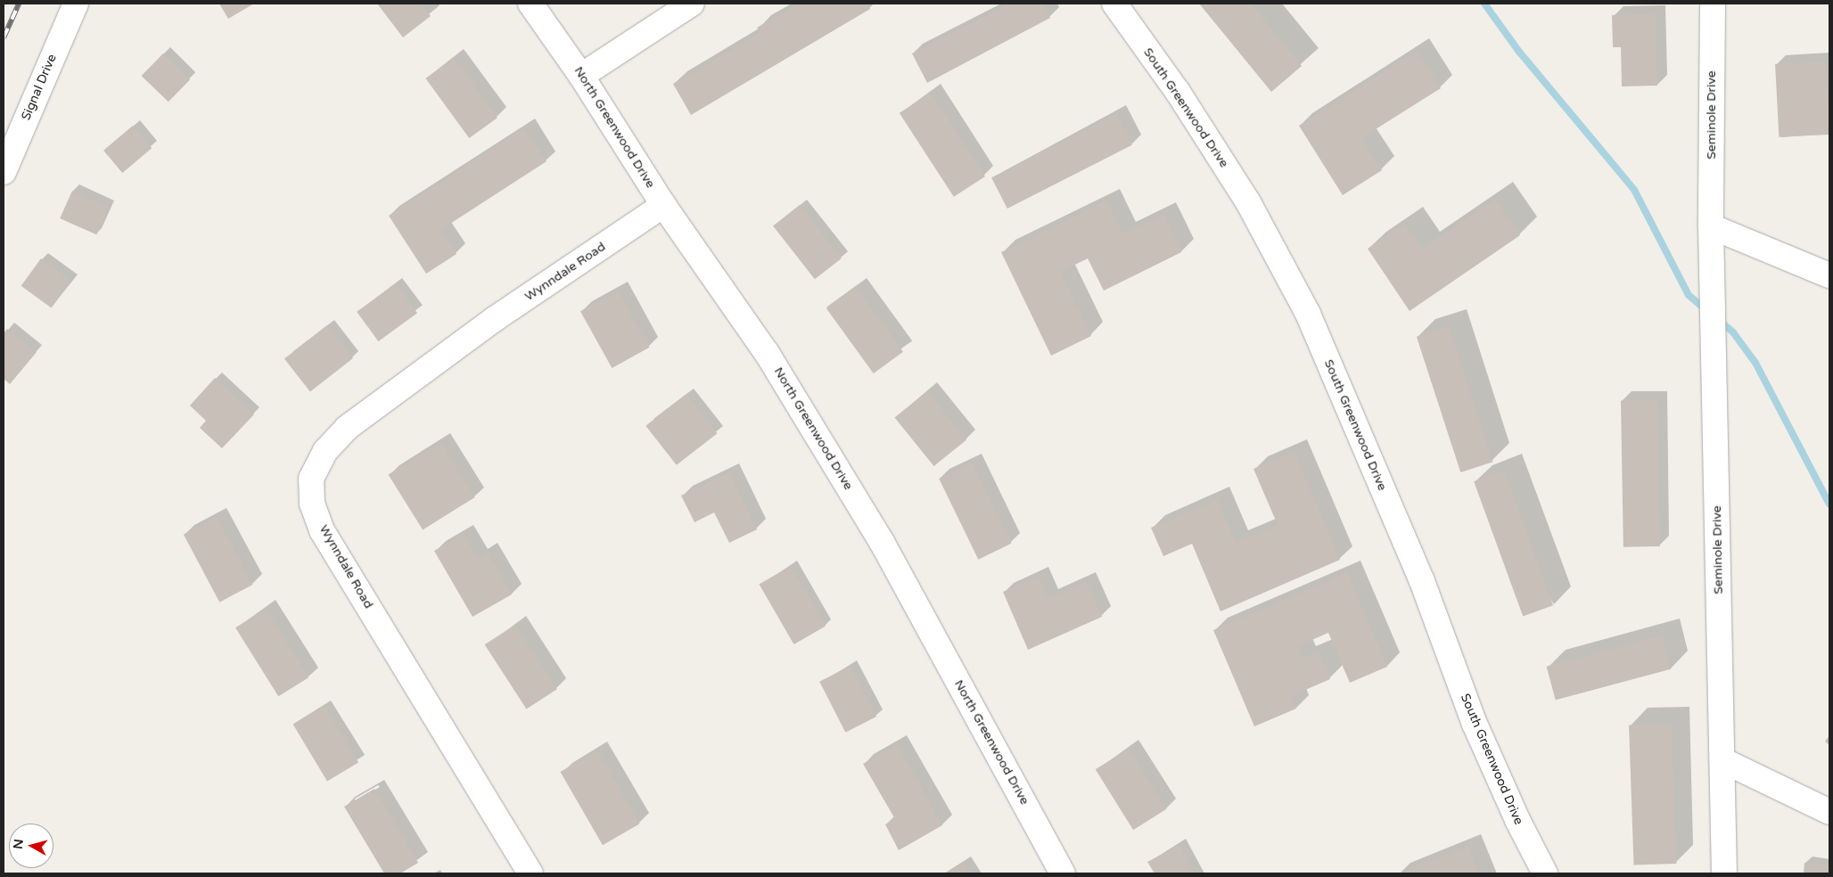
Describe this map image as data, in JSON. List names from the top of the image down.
{
  "streets": {
    "street": [
      "Signal Drive",
      "South Greenwood Drive",
      "Seminole Drive",
      "North Greenwood Drive",
      "Wynndale Road"
    ]
  },
  "crossings": [
    ["North Greenwood Drive", "Wynndale Road"]
  ],
  "north": "left"
}
